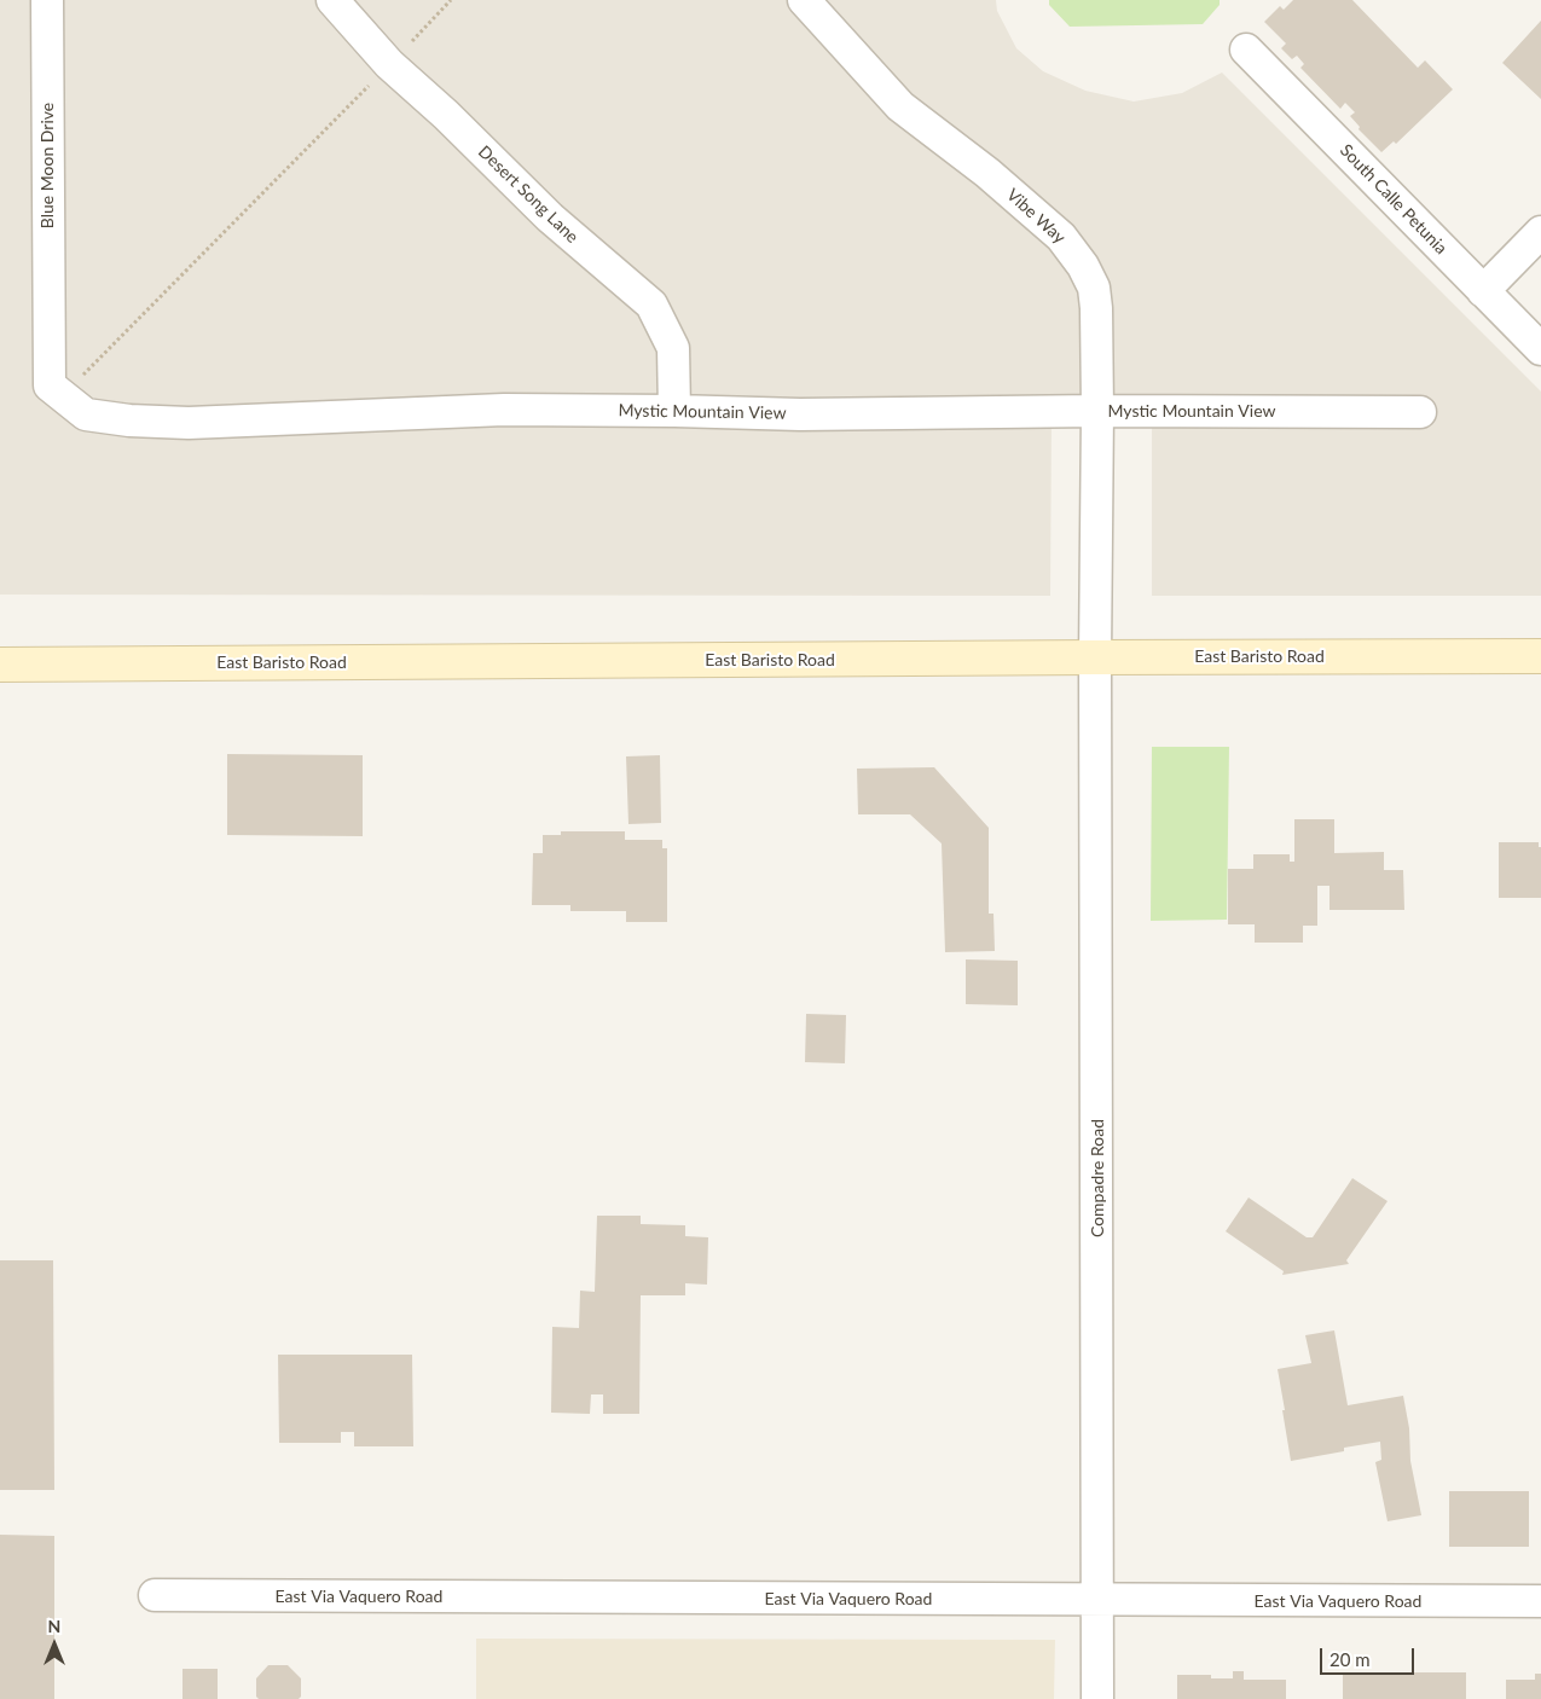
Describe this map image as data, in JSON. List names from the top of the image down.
{
  "streets": {
    "street": [
      "Blue Moon Drive",
      "Desert Song Lane",
      "South Calle Petunia",
      "Vibe Way",
      "Mystic Mountain View",
      "East Baristo Road",
      "Compadre Road",
      "East Via Vaquero Road"
    ]
  },
  "crossings": [
    ["Blue Moon Drive", "Mystic Mountain View"],
    ["Desert Song Lane", "Mystic Mountain View"],
    ["Vibe Way", "Mystic Mountain View"],
    ["Vibe Way", "East Baristo Road"],
    ["Vibe Way", "Compadre Road"],
    ["East Baristo Road", "Compadre Road"],
    ["Compadre Road", "East Via Vaquero Road"]
  ],
  "scale_bar": "20 m",
  "north": "top"
}
